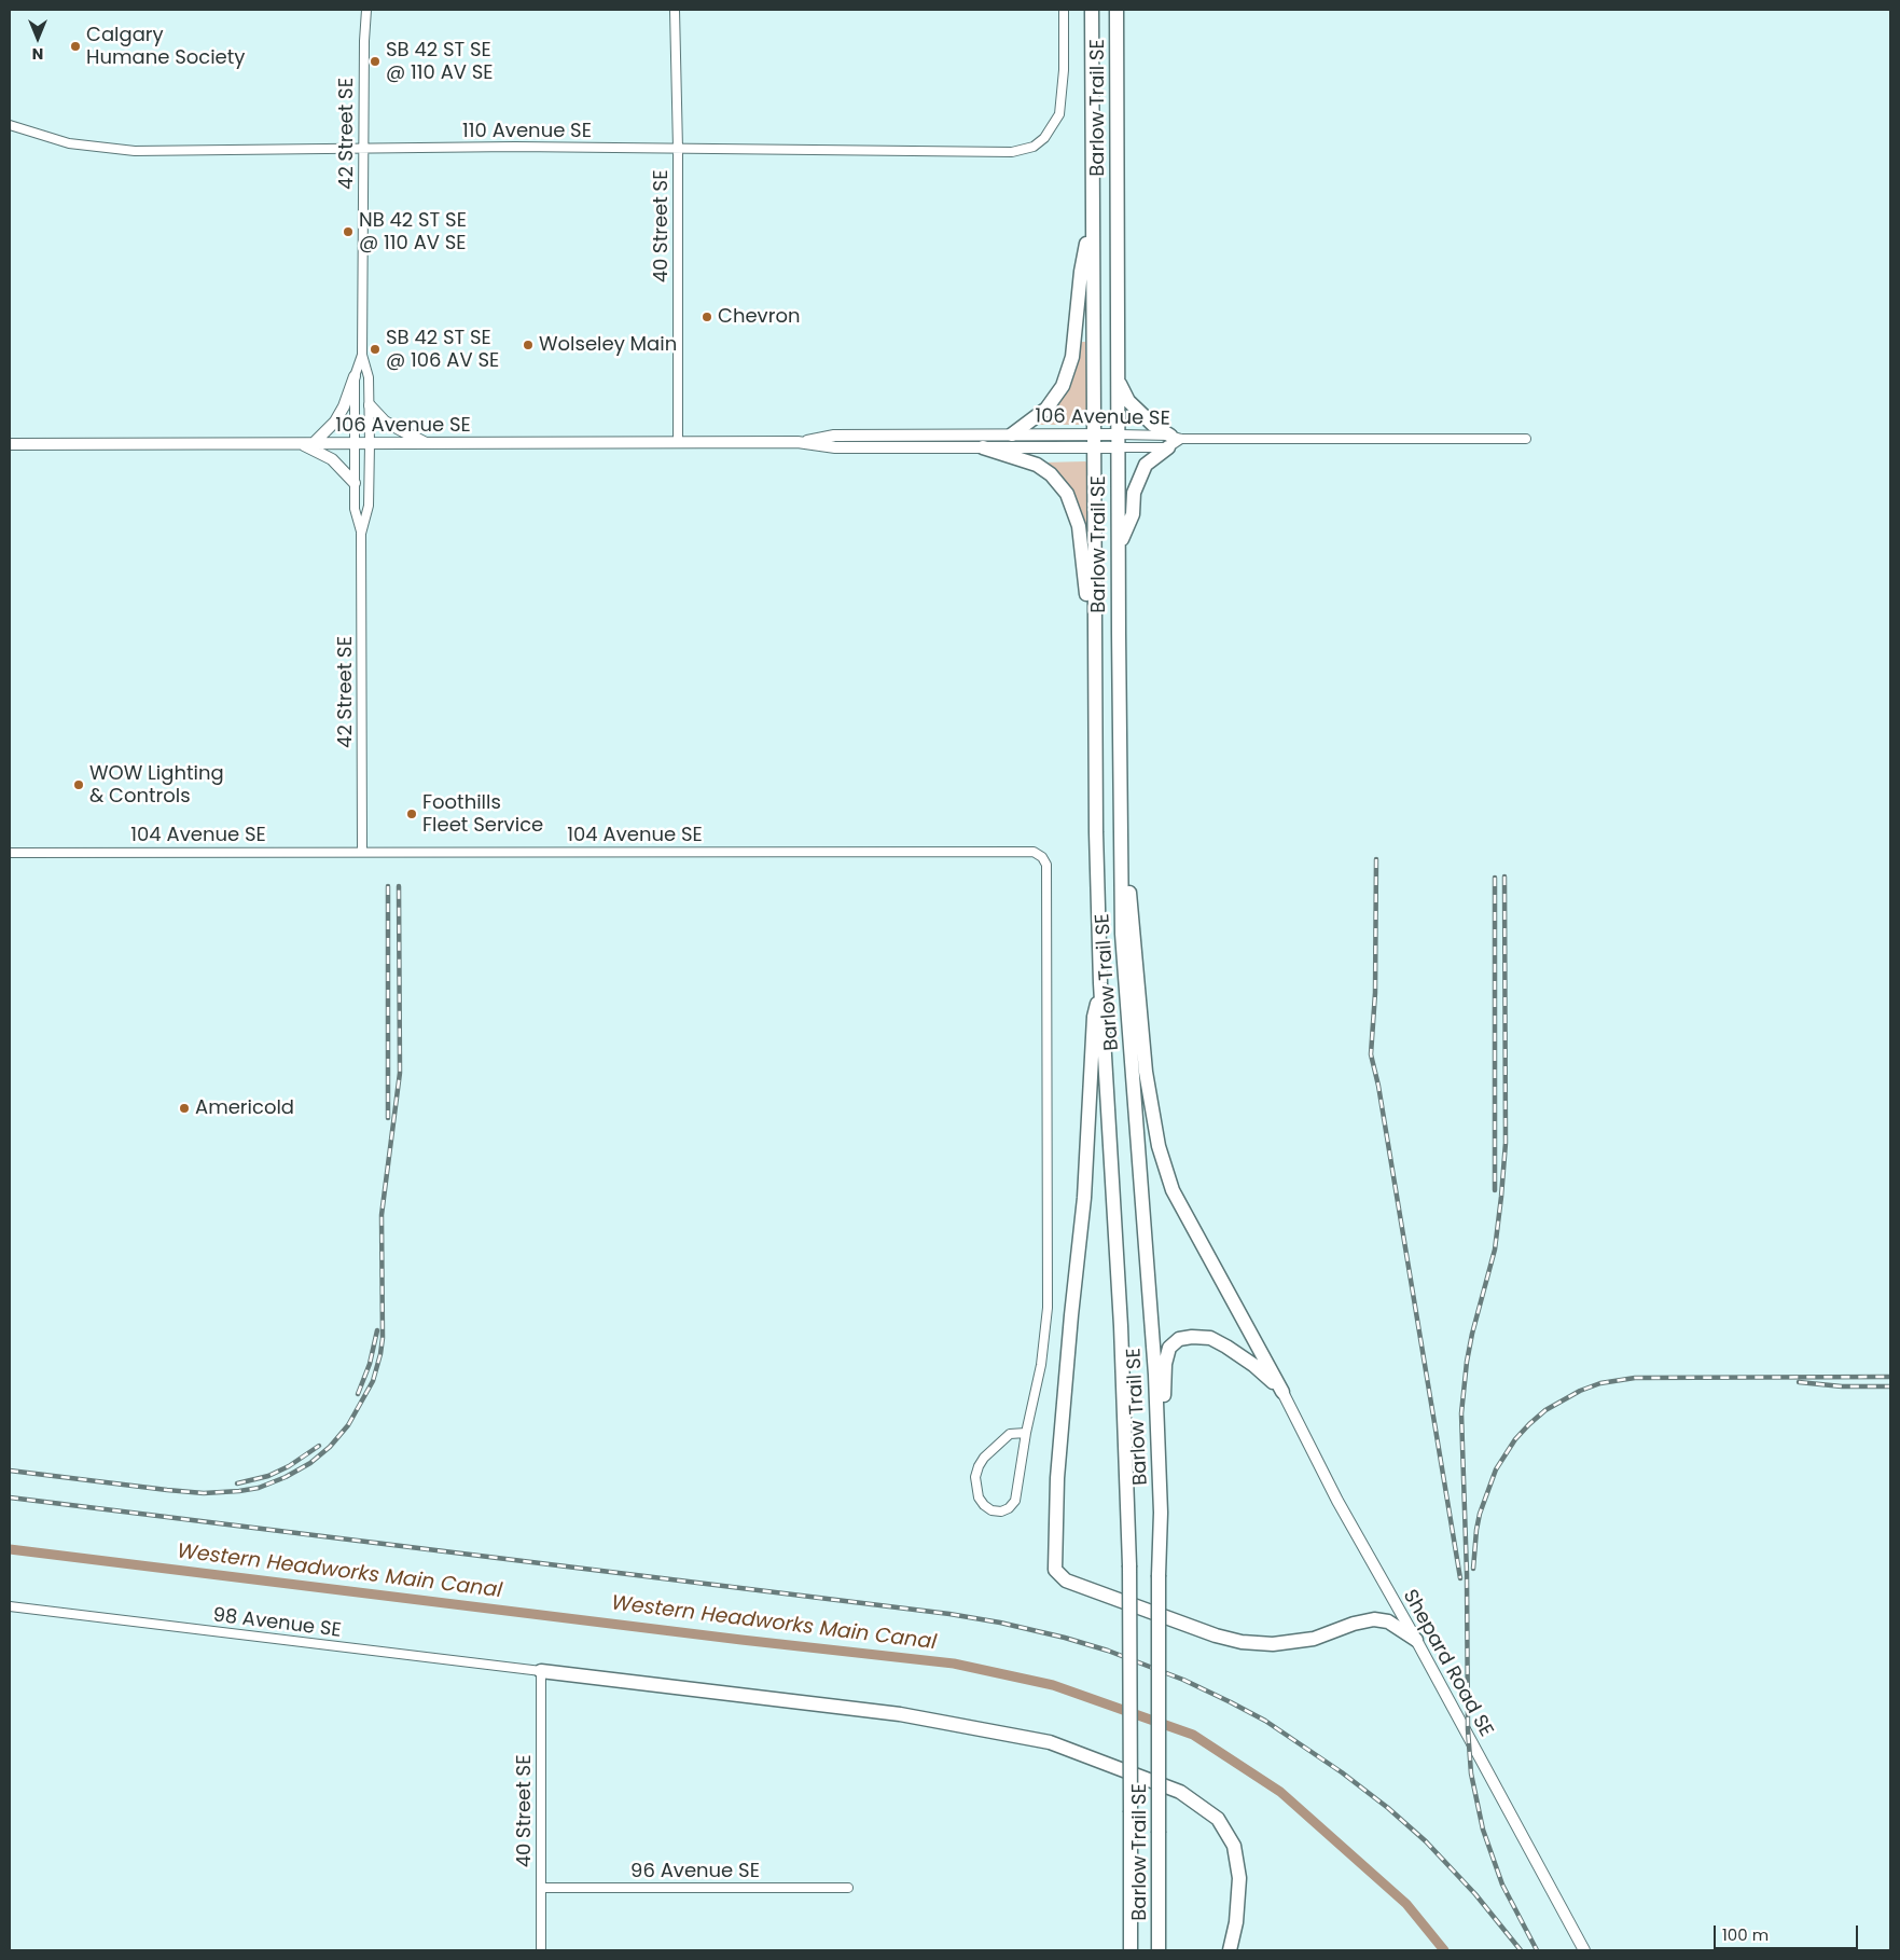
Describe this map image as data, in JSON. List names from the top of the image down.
{
  "streets": {
    "main road": ["Barlow Trail SE"],
    "street": [
      "110 Avenue SE",
      "42 Street SE",
      "40 Street SE",
      "106 Avenue SE",
      "104 Avenue SE",
      "98 Avenue SE",
      "Shepard Road SE",
      "96 Avenue SE"
    ]
  },
  "crossings": [
    ["Barlow Trail SE", "106 Avenue SE"],
    ["110 Avenue SE", "42 Street SE"],
    ["110 Avenue SE", "40 Street SE"],
    ["42 Street SE", "106 Avenue SE"],
    ["42 Street SE", "104 Avenue SE"],
    ["40 Street SE", "106 Avenue SE"],
    ["40 Street SE", "98 Avenue SE"],
    ["40 Street SE", "96 Avenue SE"]
  ],
  "water": ["Western Headworks Main Canal"],
  "places": [
    "Calgary Humane Society",
    "SB 42 ST SE @ 110 AV SE",
    "NB 42 ST SE @ 110 AV SE",
    "Chevron",
    "Wolseley Main",
    "SB 42 ST SE @ 106 AV SE",
    "WOW Lighting & Controls",
    "Foothills Fleet Service",
    "Americold"
  ],
  "scale_bar": "100 m",
  "north": "bottom"
}
